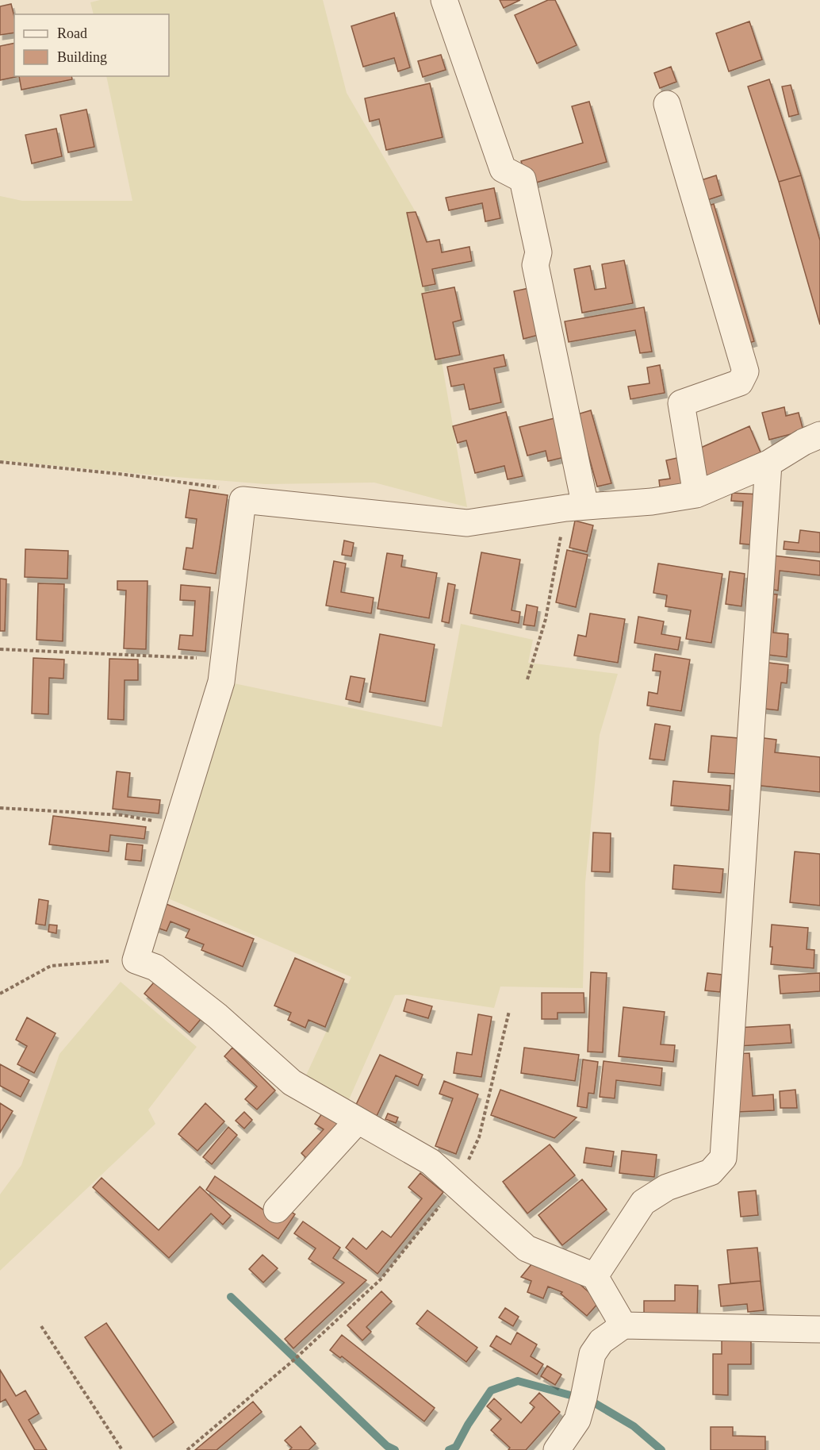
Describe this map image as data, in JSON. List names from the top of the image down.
{
  "legend": ["Road", "Building"]
}
